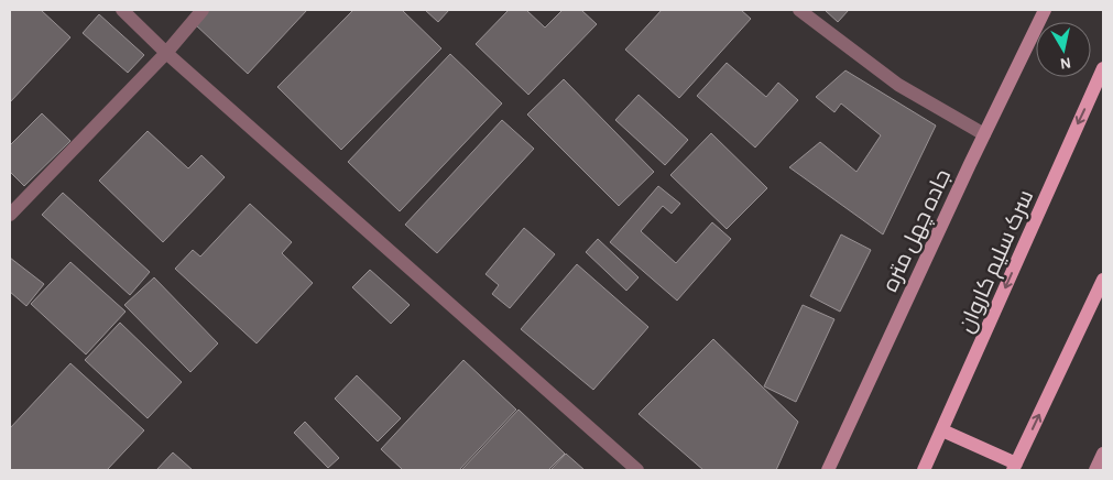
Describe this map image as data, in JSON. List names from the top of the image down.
{
  "streets": {
    "main road": ["سرک سلیم کاروان"],
    "street": ["جاده چهل متره"]
  },
  "north": "bottom"
}
